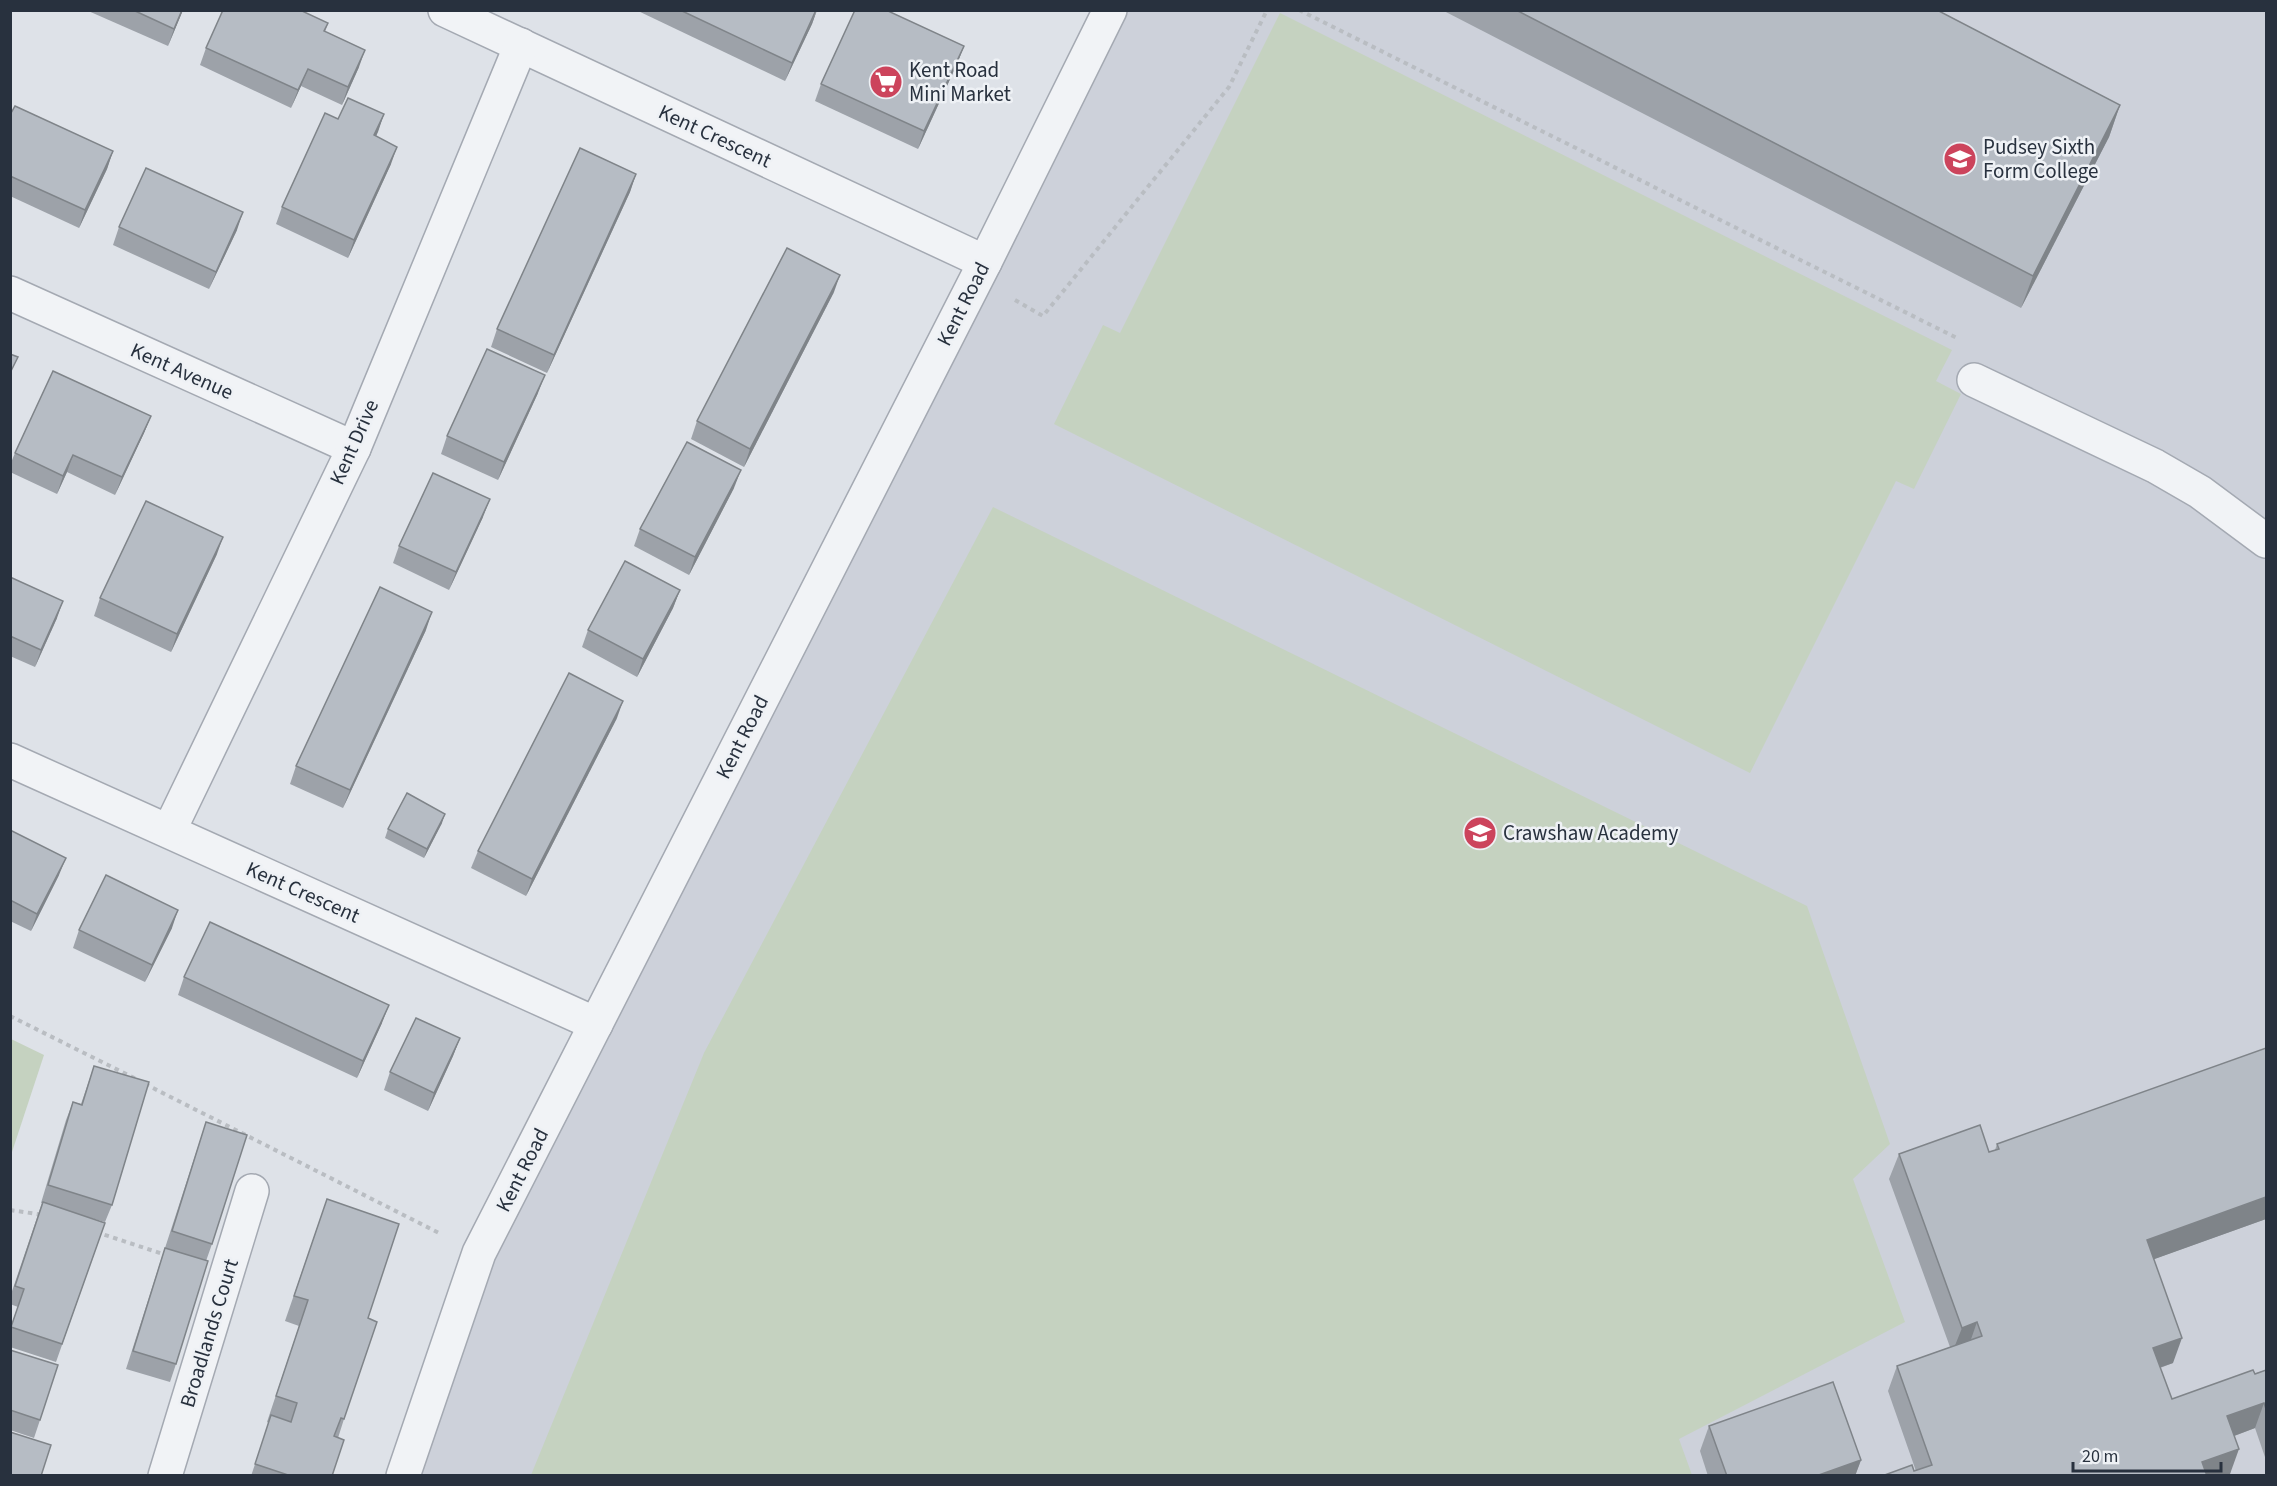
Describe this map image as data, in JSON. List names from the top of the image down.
{
  "streets": {
    "street": [
      "Kent Crescent",
      "Kent Road",
      "Kent Avenue",
      "Kent Drive",
      "Broadlands Court"
    ]
  },
  "crossings": [
    ["Kent Crescent", "Kent Road"],
    ["Kent Crescent", "Kent Drive"],
    ["Kent Avenue", "Kent Drive"]
  ],
  "places": {
    "supermarket": ["Kent Road Mini Market"],
    "school or university": ["Pudsey Sixth Form College", "Crawshaw Academy"]
  },
  "scale_bar": "20 m"
}
